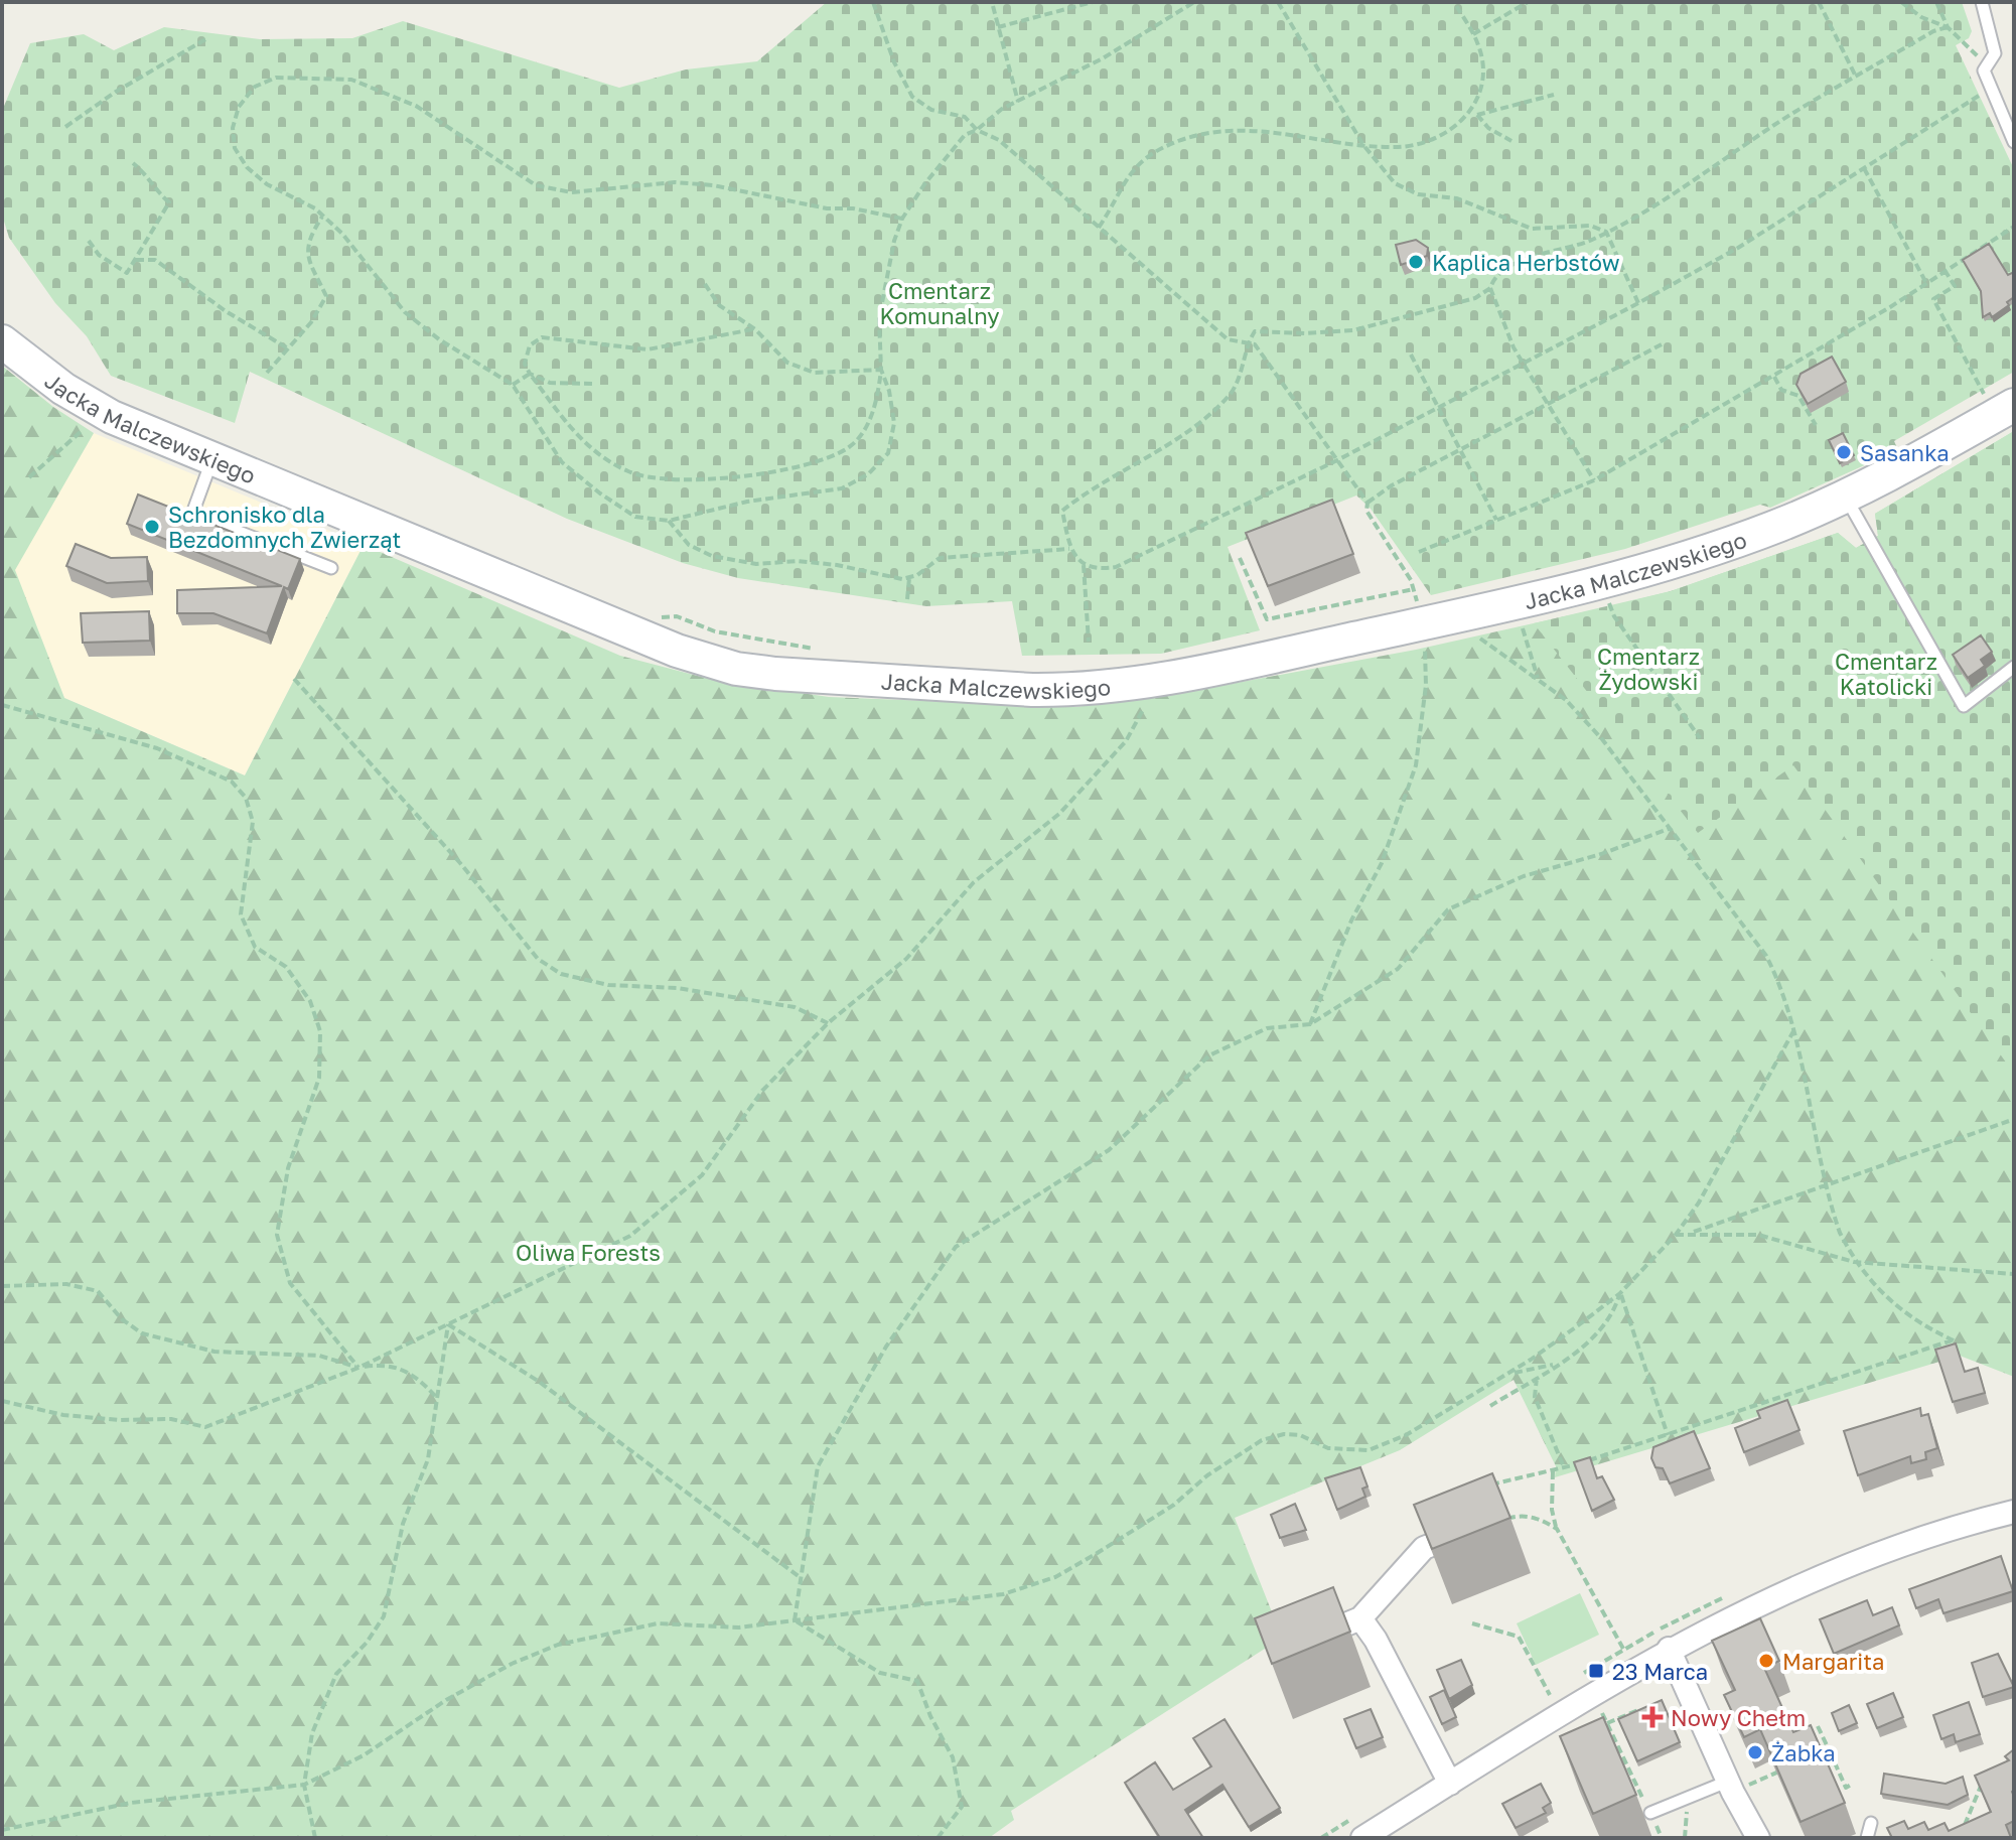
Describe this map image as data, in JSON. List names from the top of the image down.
{
  "streets": {
    "main road": ["Jacka Malczewskiego"]
  },
  "parks": [
    "Cmentarz Komunalny",
    "Cmentarz Żydowski",
    "Cmentarz Katolicki",
    "Oliwa Forests"
  ],
  "places": {
    "other": [
      "Kaplica Herbstów",
      "Sasanka",
      "Schronisko dla Bezdomnych Zwierząt",
      "Margarita",
      "Żabka"
    ],
    "transit": ["23 Marca"],
    "health": ["Nowy Chełm"]
  }
}
